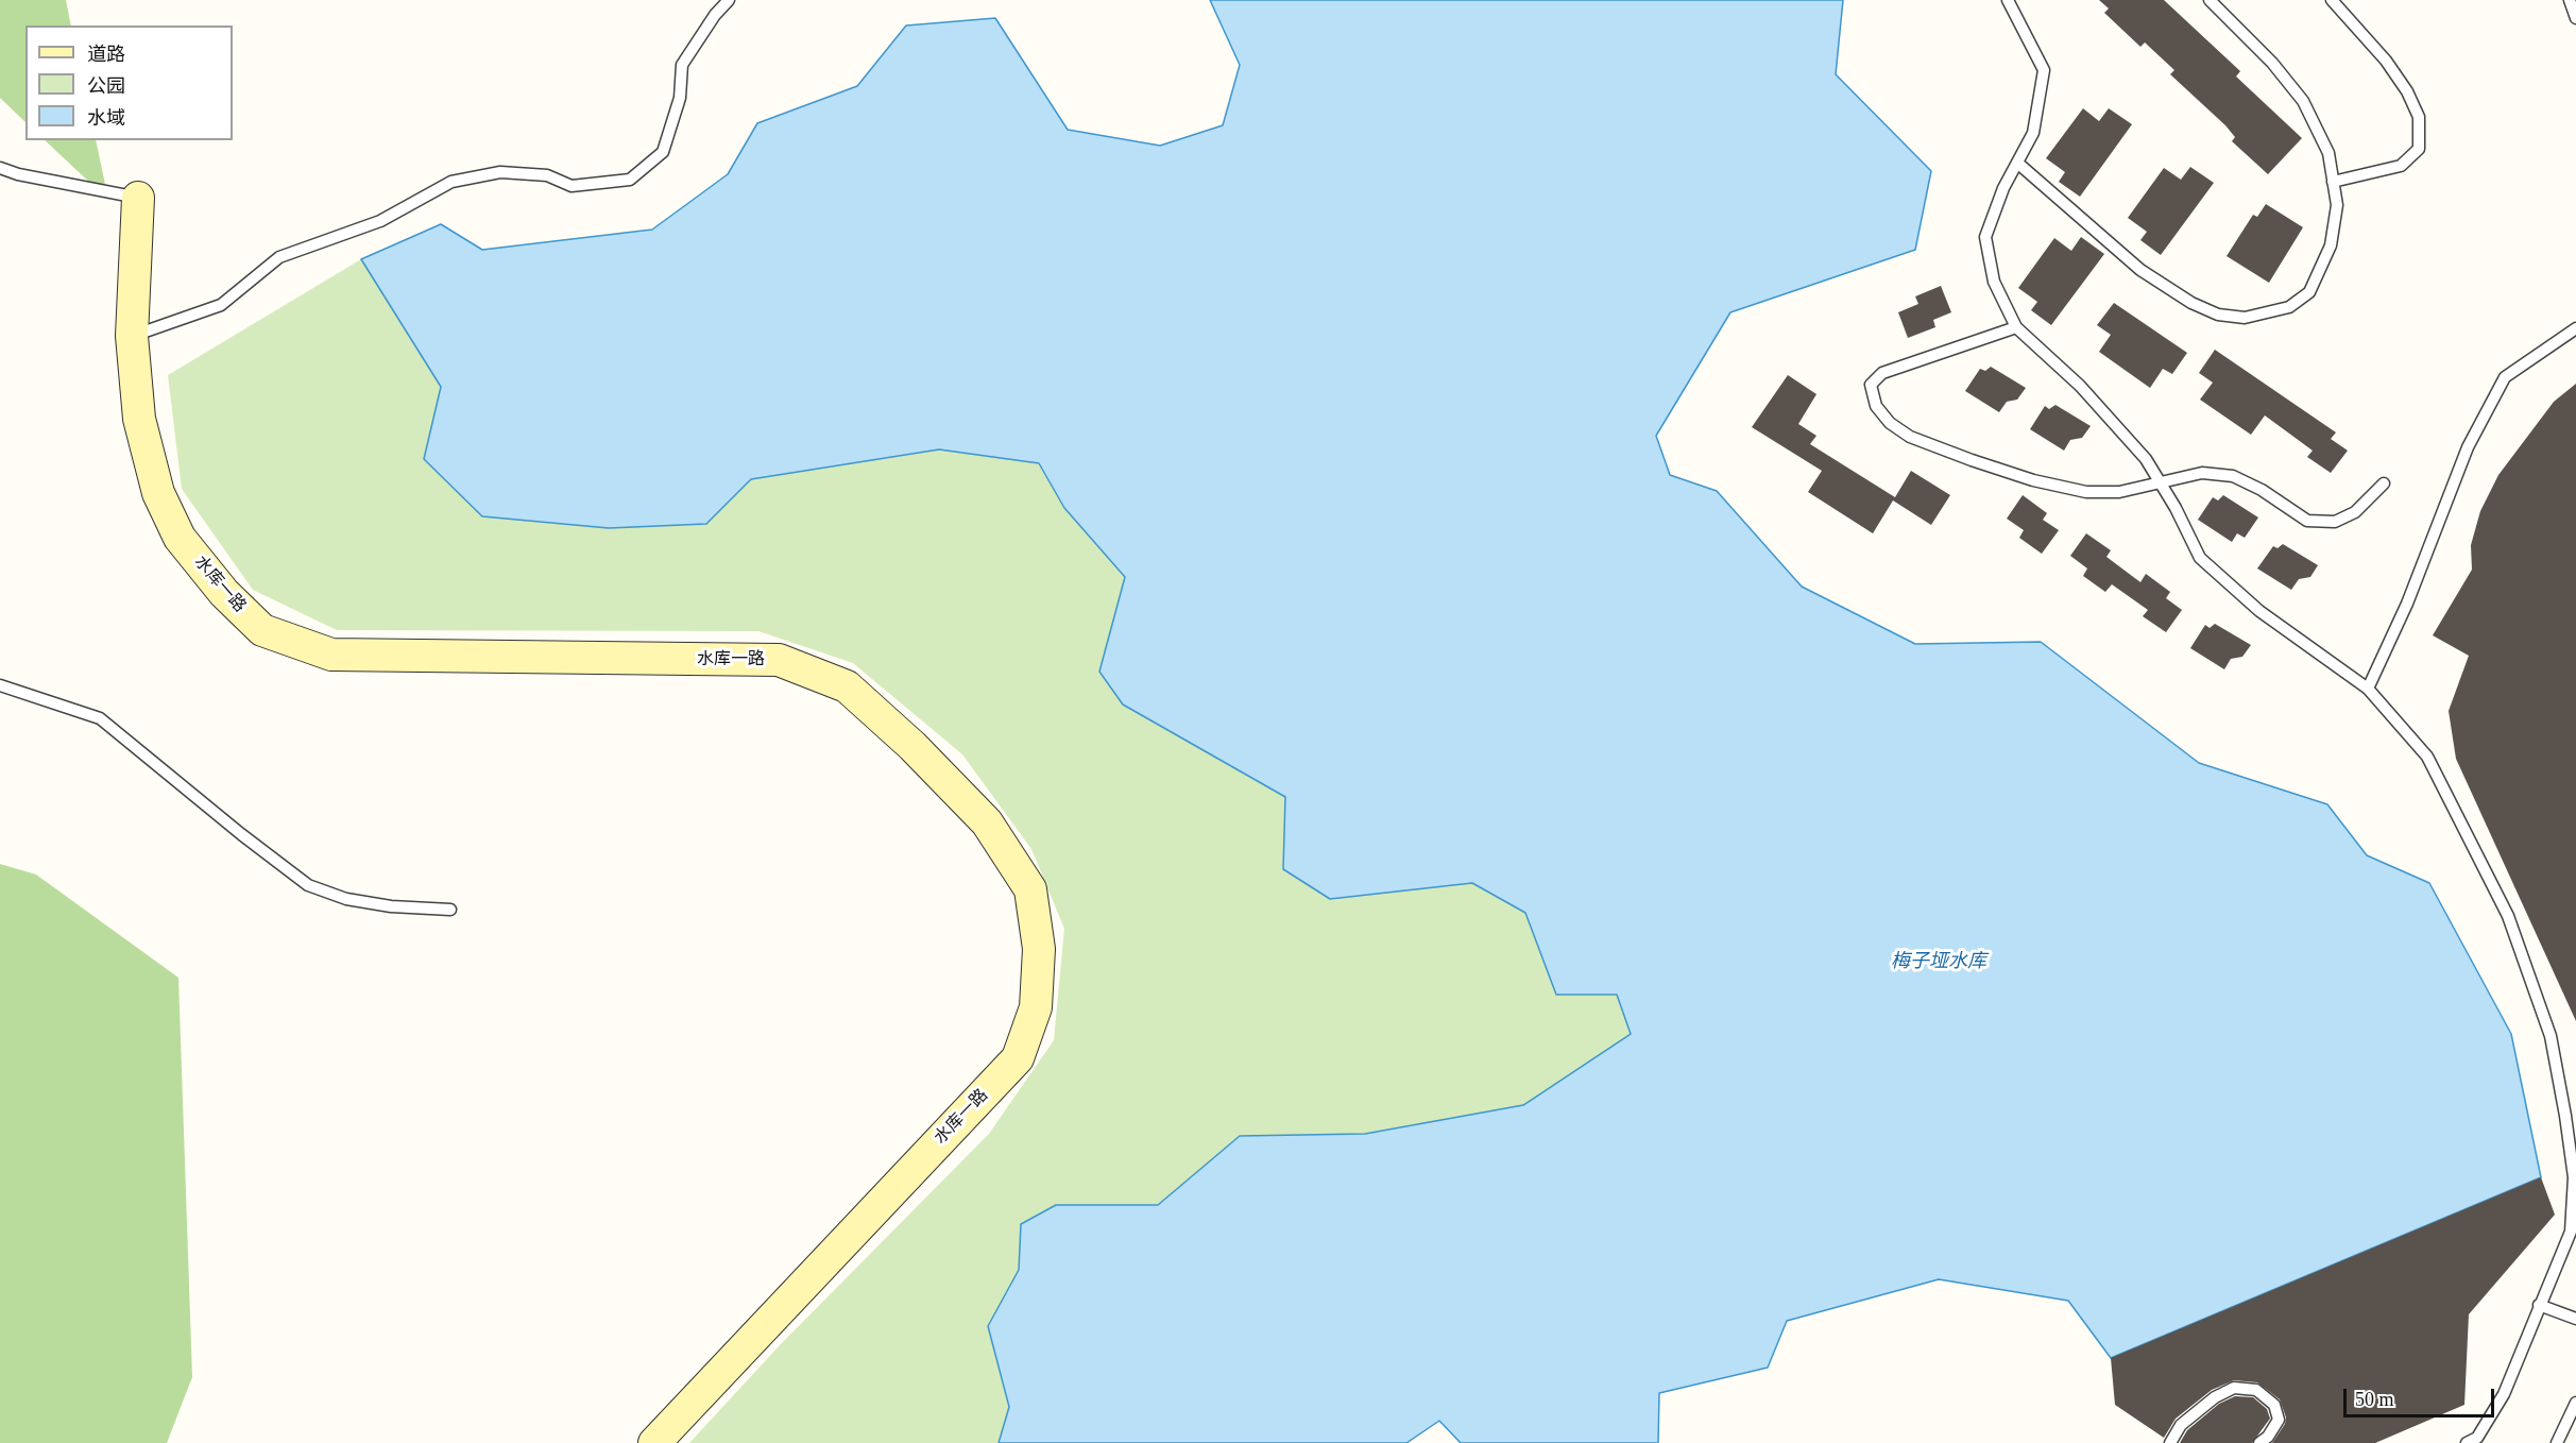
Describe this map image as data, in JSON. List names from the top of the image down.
{
  "streets": {
    "street": ["水库一路"]
  },
  "water": ["梅子垭水库"],
  "legend": ["道路", "公园", "水域"],
  "scale_bar": "50 m"
}
